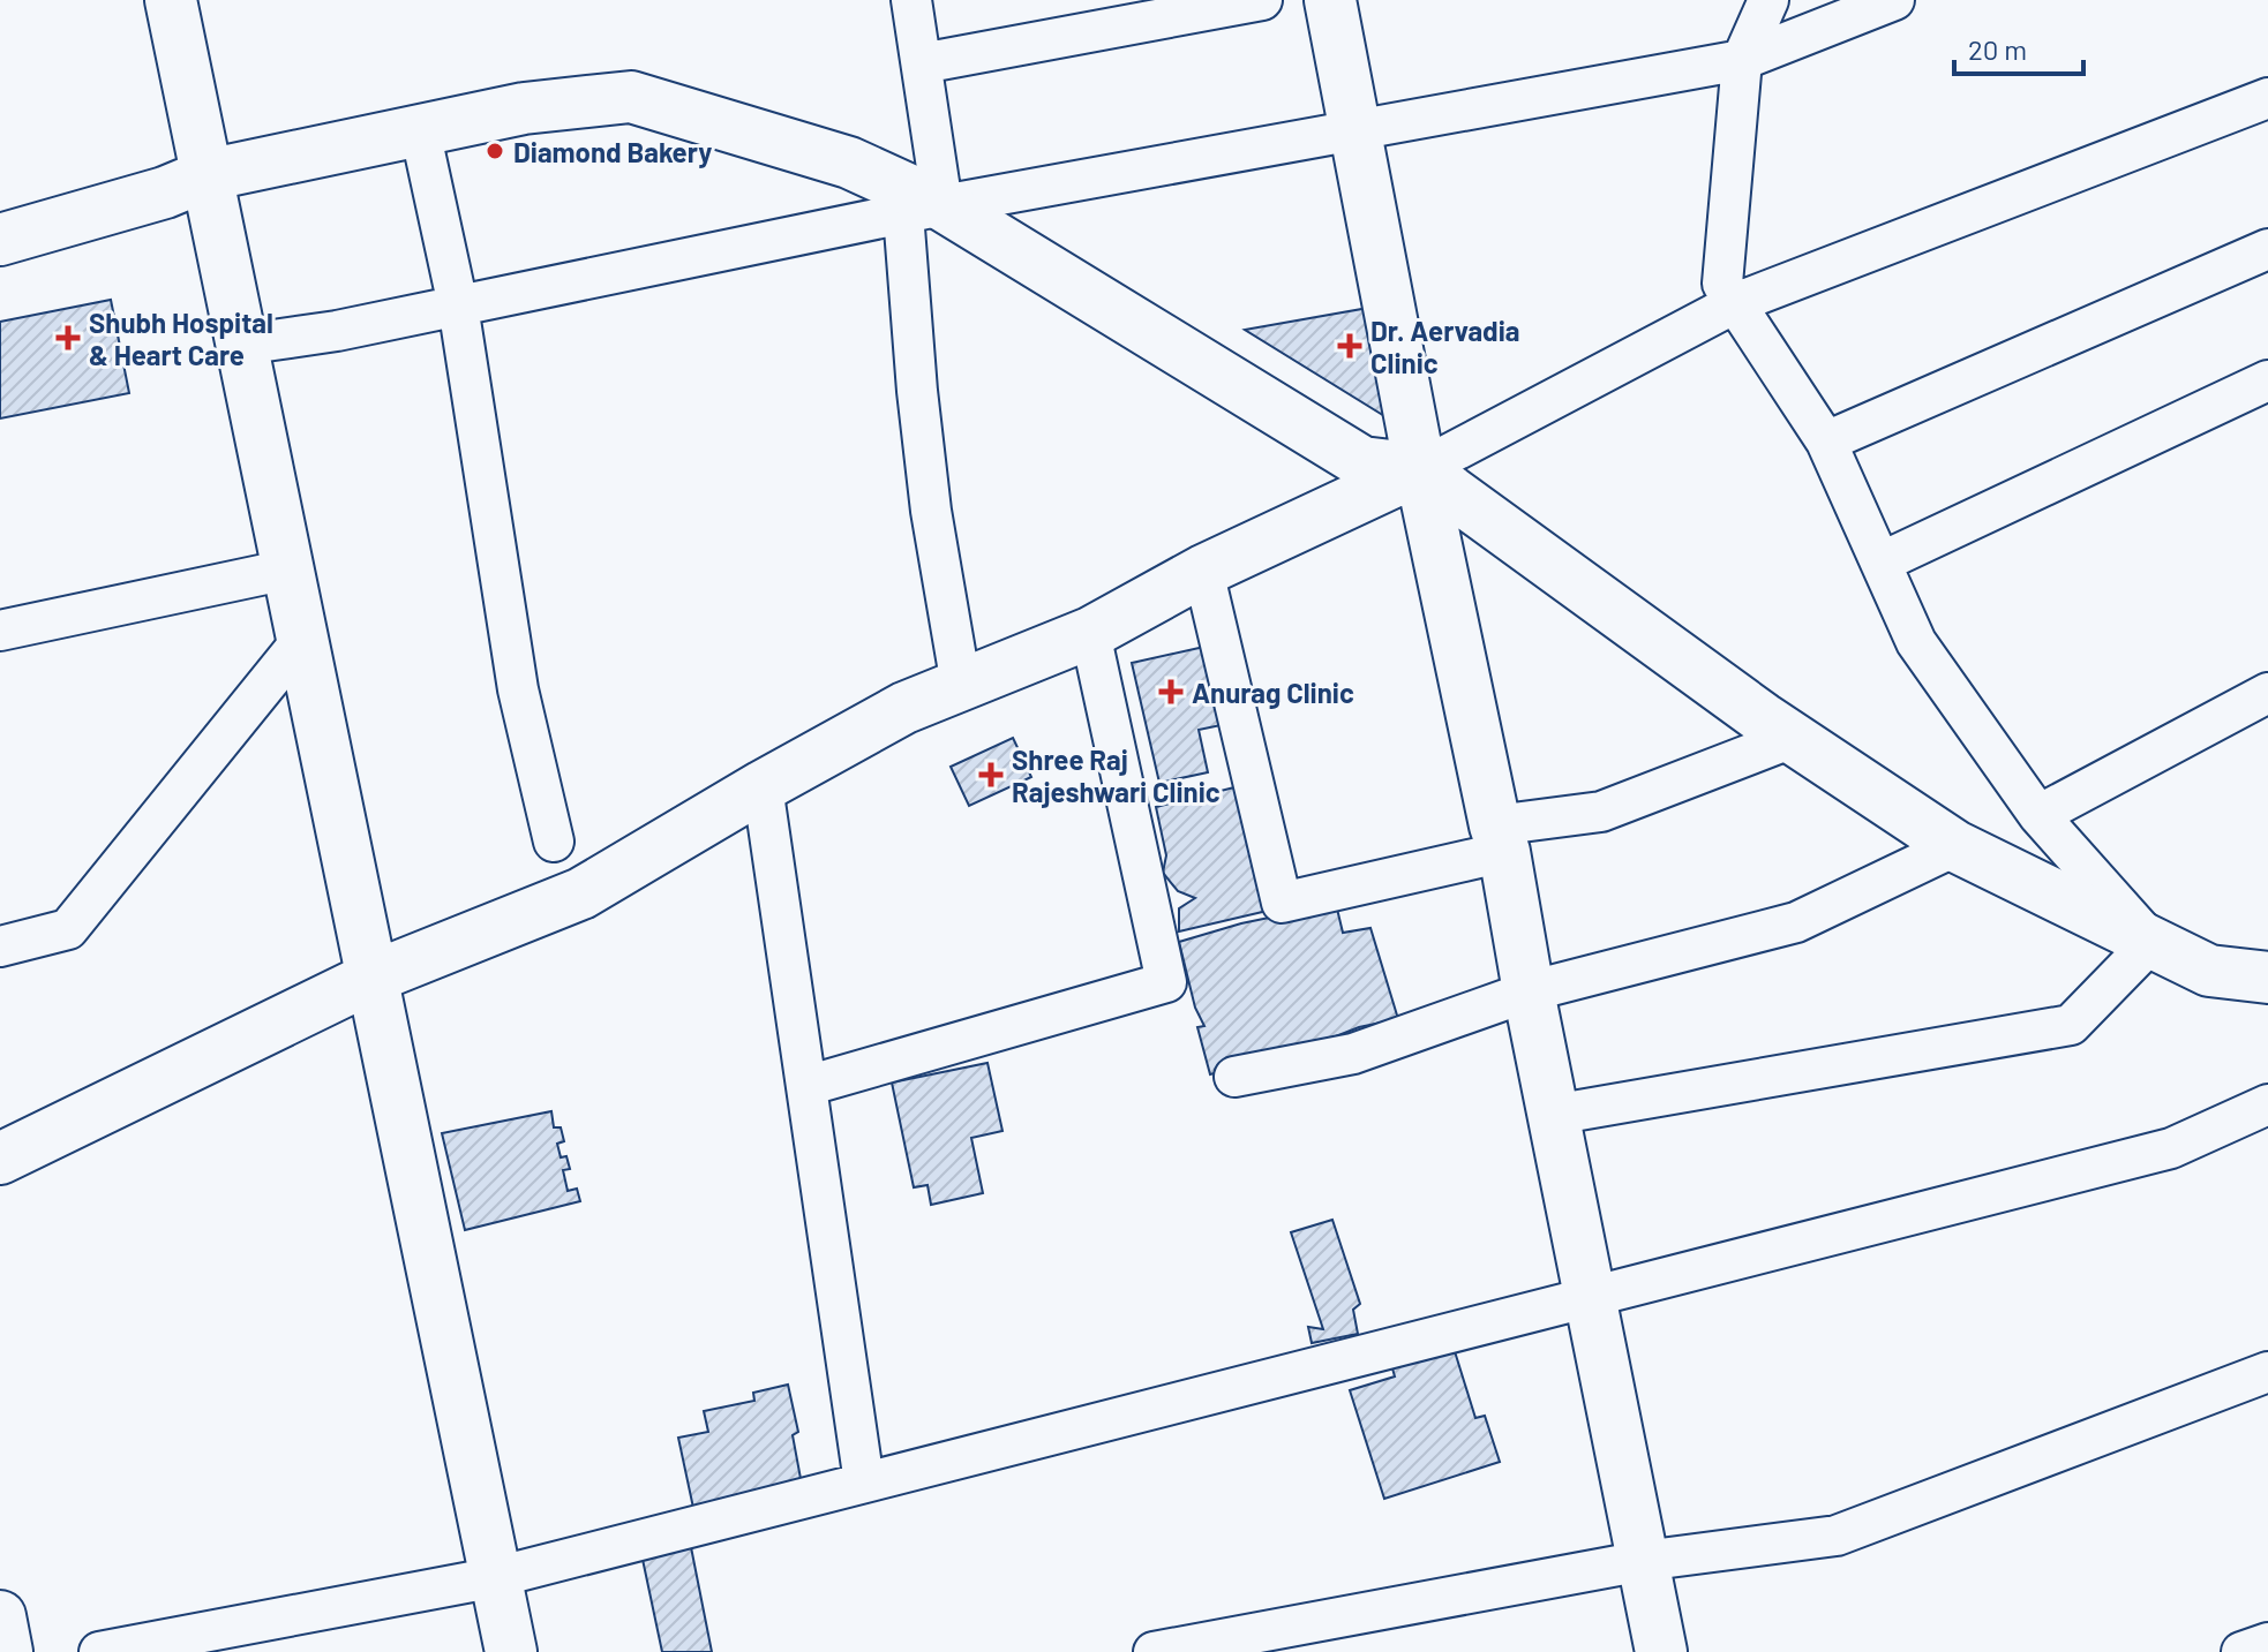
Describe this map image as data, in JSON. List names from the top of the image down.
{
  "places": {
    "other": ["Diamond Bakery"],
    "health": [
      "Shubh Hospital & Heart Care",
      "Dr. Aervadia Clinic",
      "Anurag Clinic",
      "Shree Raj Rajeshwari Clinic"
    ]
  },
  "scale_bar": "20 m"
}
